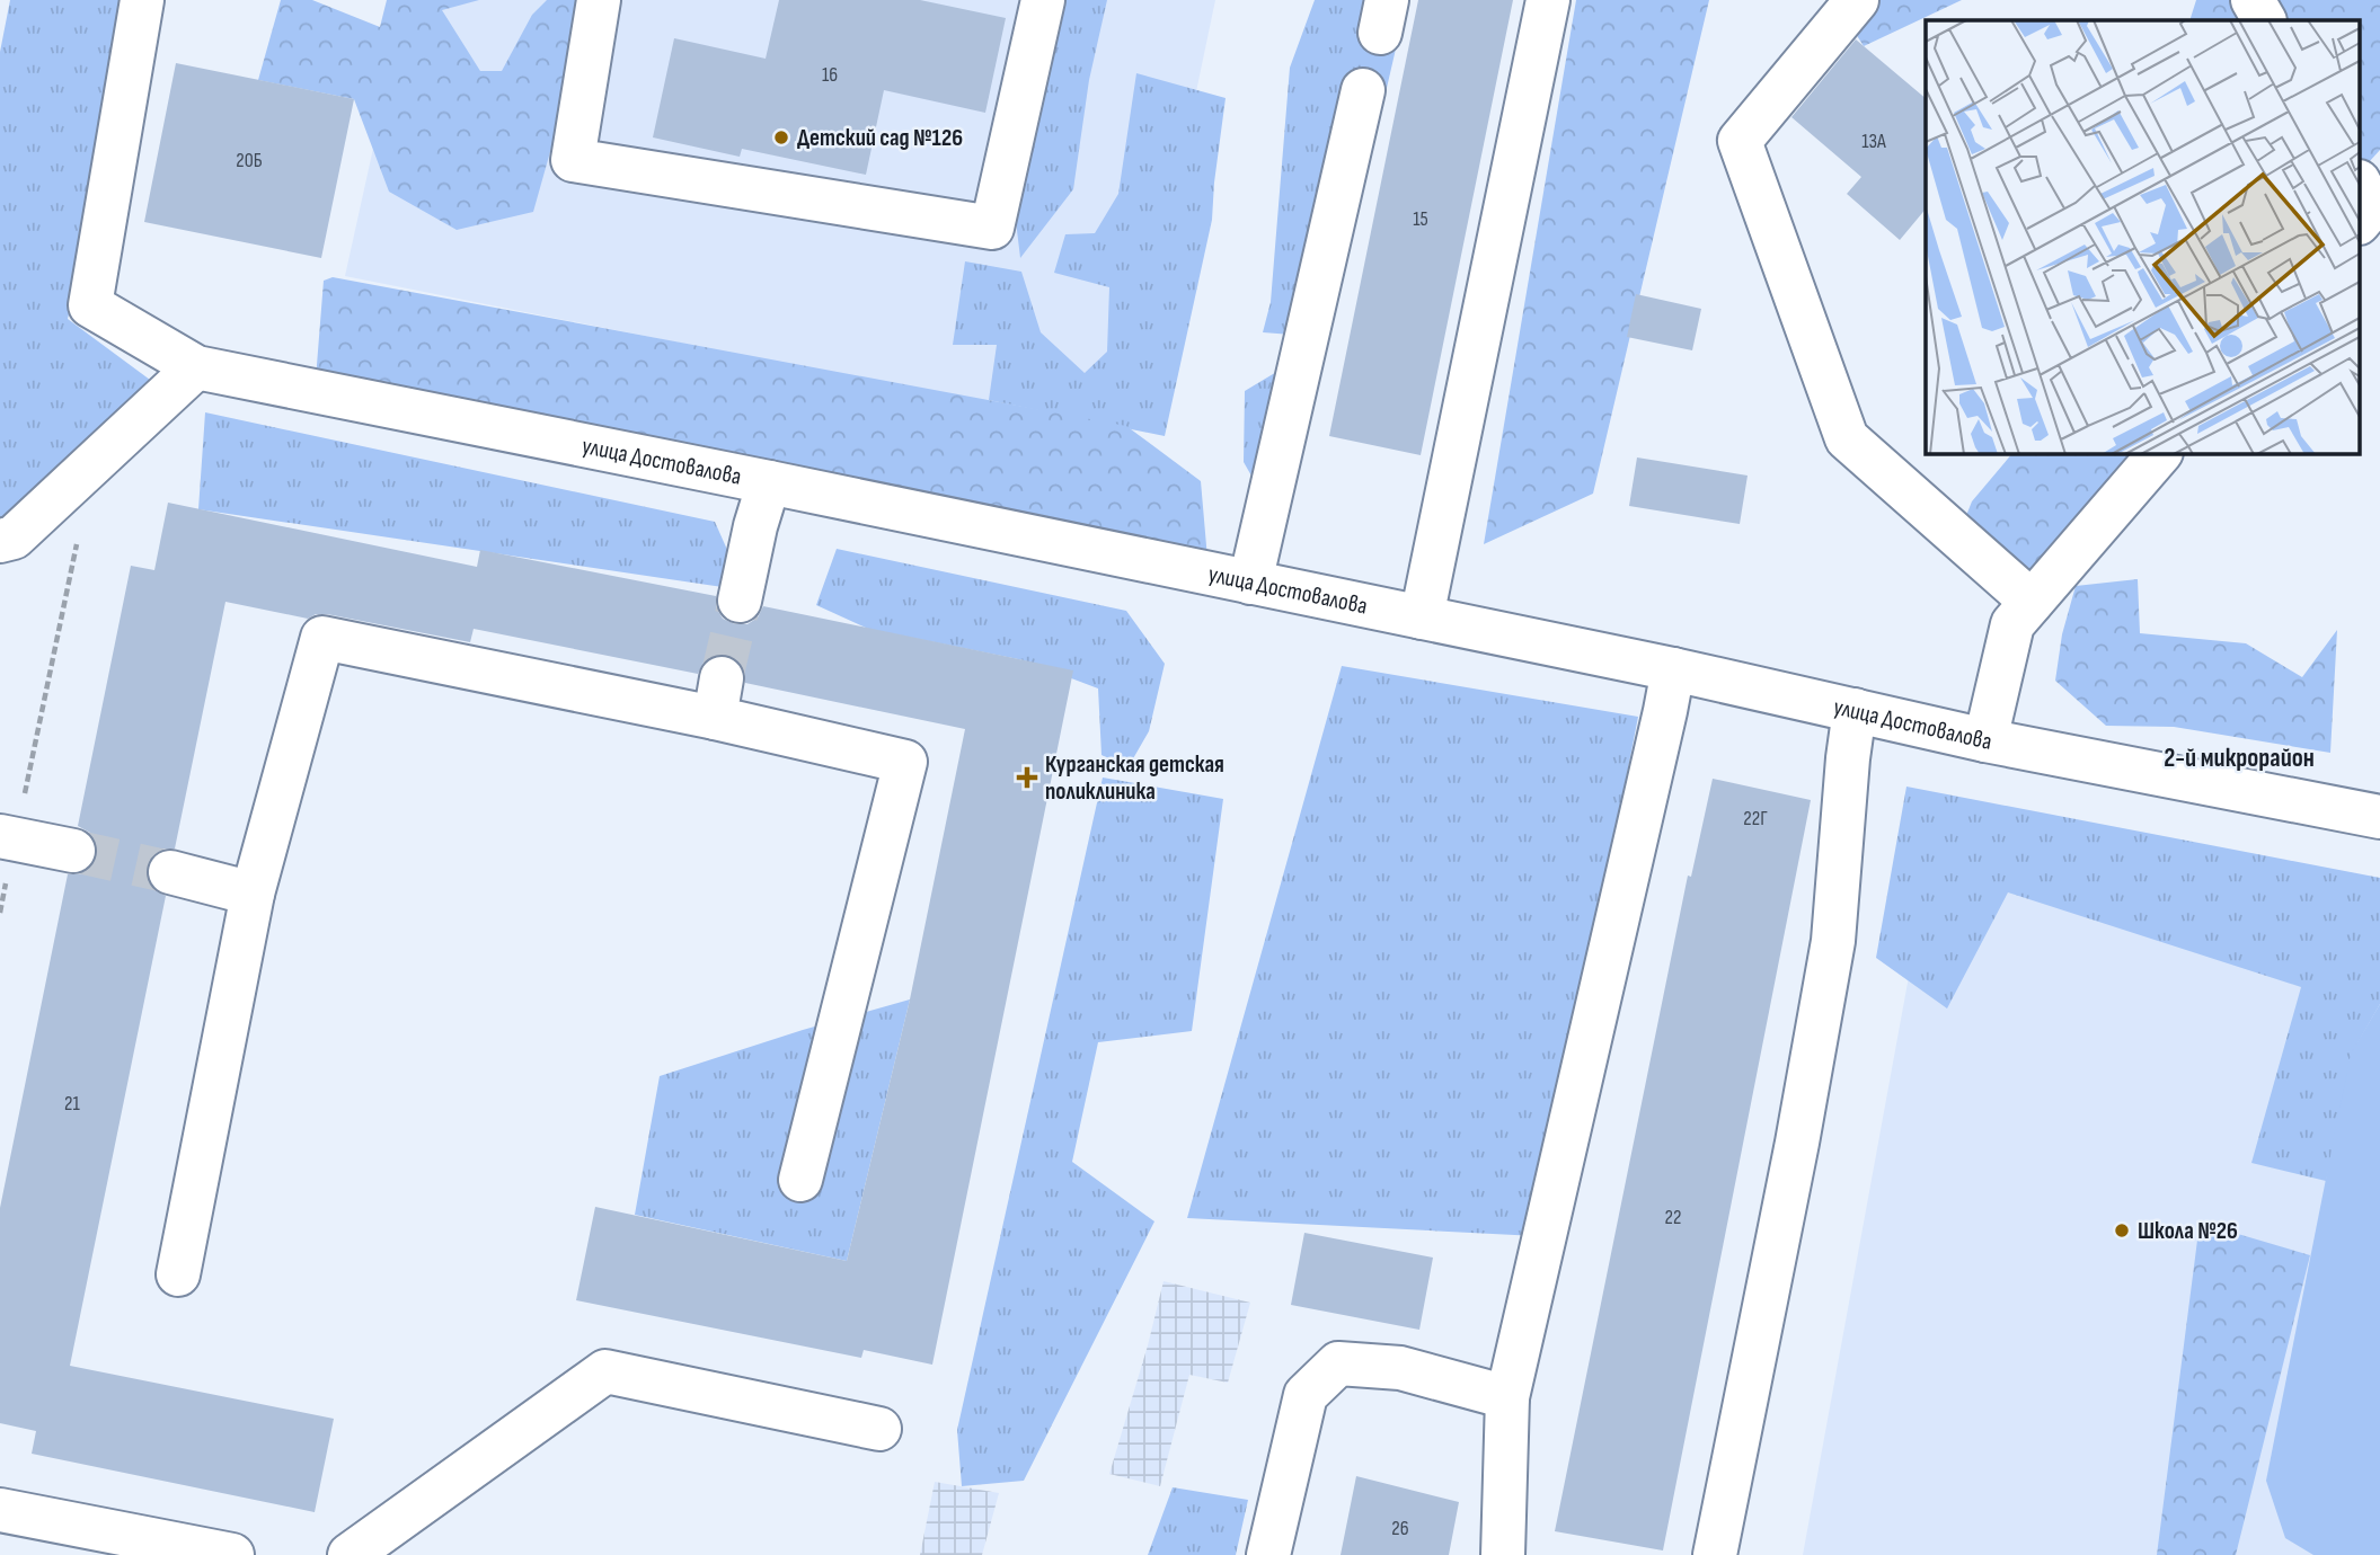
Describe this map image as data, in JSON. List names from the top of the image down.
{
  "streets": {
    "street": ["улица Достовалова"]
  },
  "districts": ["2-й микрорайон"],
  "places": {
    "other": ["Детский сад №126", "Школа №26"],
    "health": ["Курганская детская поликлиника"]
  },
  "house_numbers": [
    "16",
    "13А",
    "20Б",
    "15",
    "22Г",
    "21",
    "22",
    "26"
  ]
}
